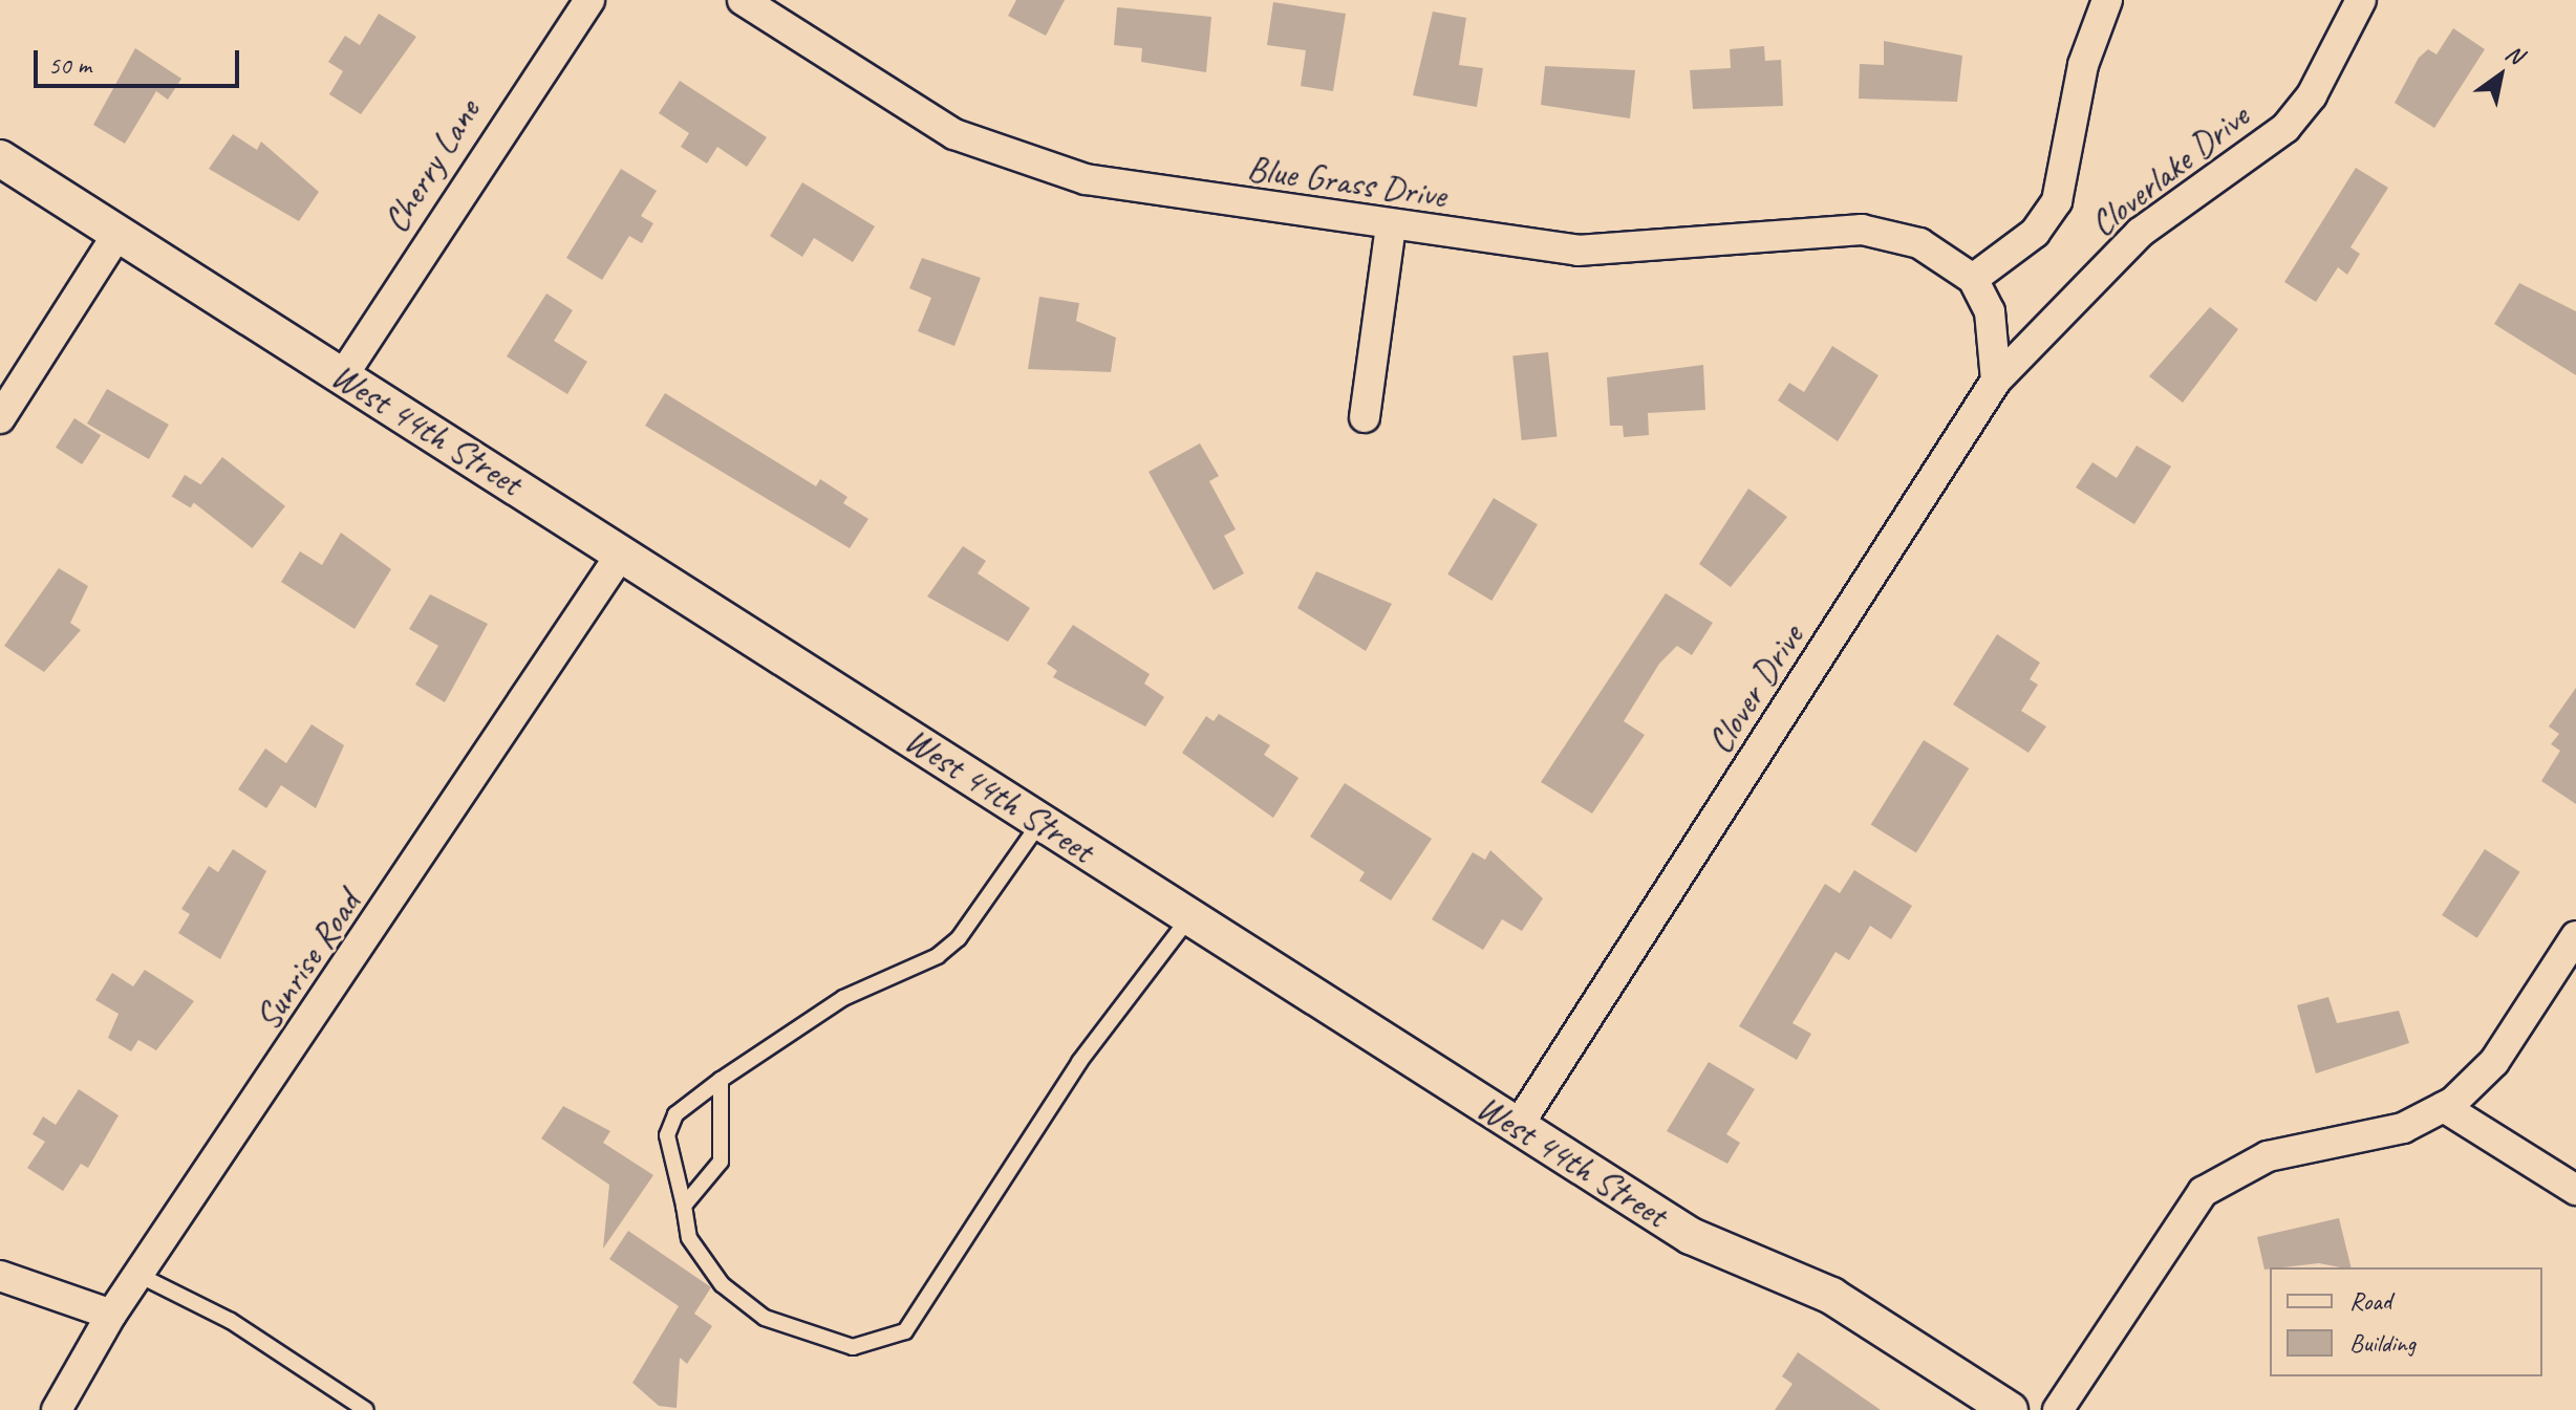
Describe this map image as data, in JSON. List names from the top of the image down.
{
  "streets": {
    "street": [
      "Cherry Lane",
      "Cloverlake Drive",
      "Blue Grass Drive",
      "West 44th Street",
      "Clover Drive",
      "Sunrise Road"
    ]
  },
  "crossings": [
    ["Cherry Lane", "West 44th Street"],
    ["Cloverlake Drive", "Blue Grass Drive"],
    ["Cloverlake Drive", "Clover Drive"],
    ["West 44th Street", "Clover Drive"],
    ["West 44th Street", "Sunrise Road"]
  ],
  "legend": ["Road", "Building"],
  "scale_bar": "50 m",
  "north": "top right"
}
